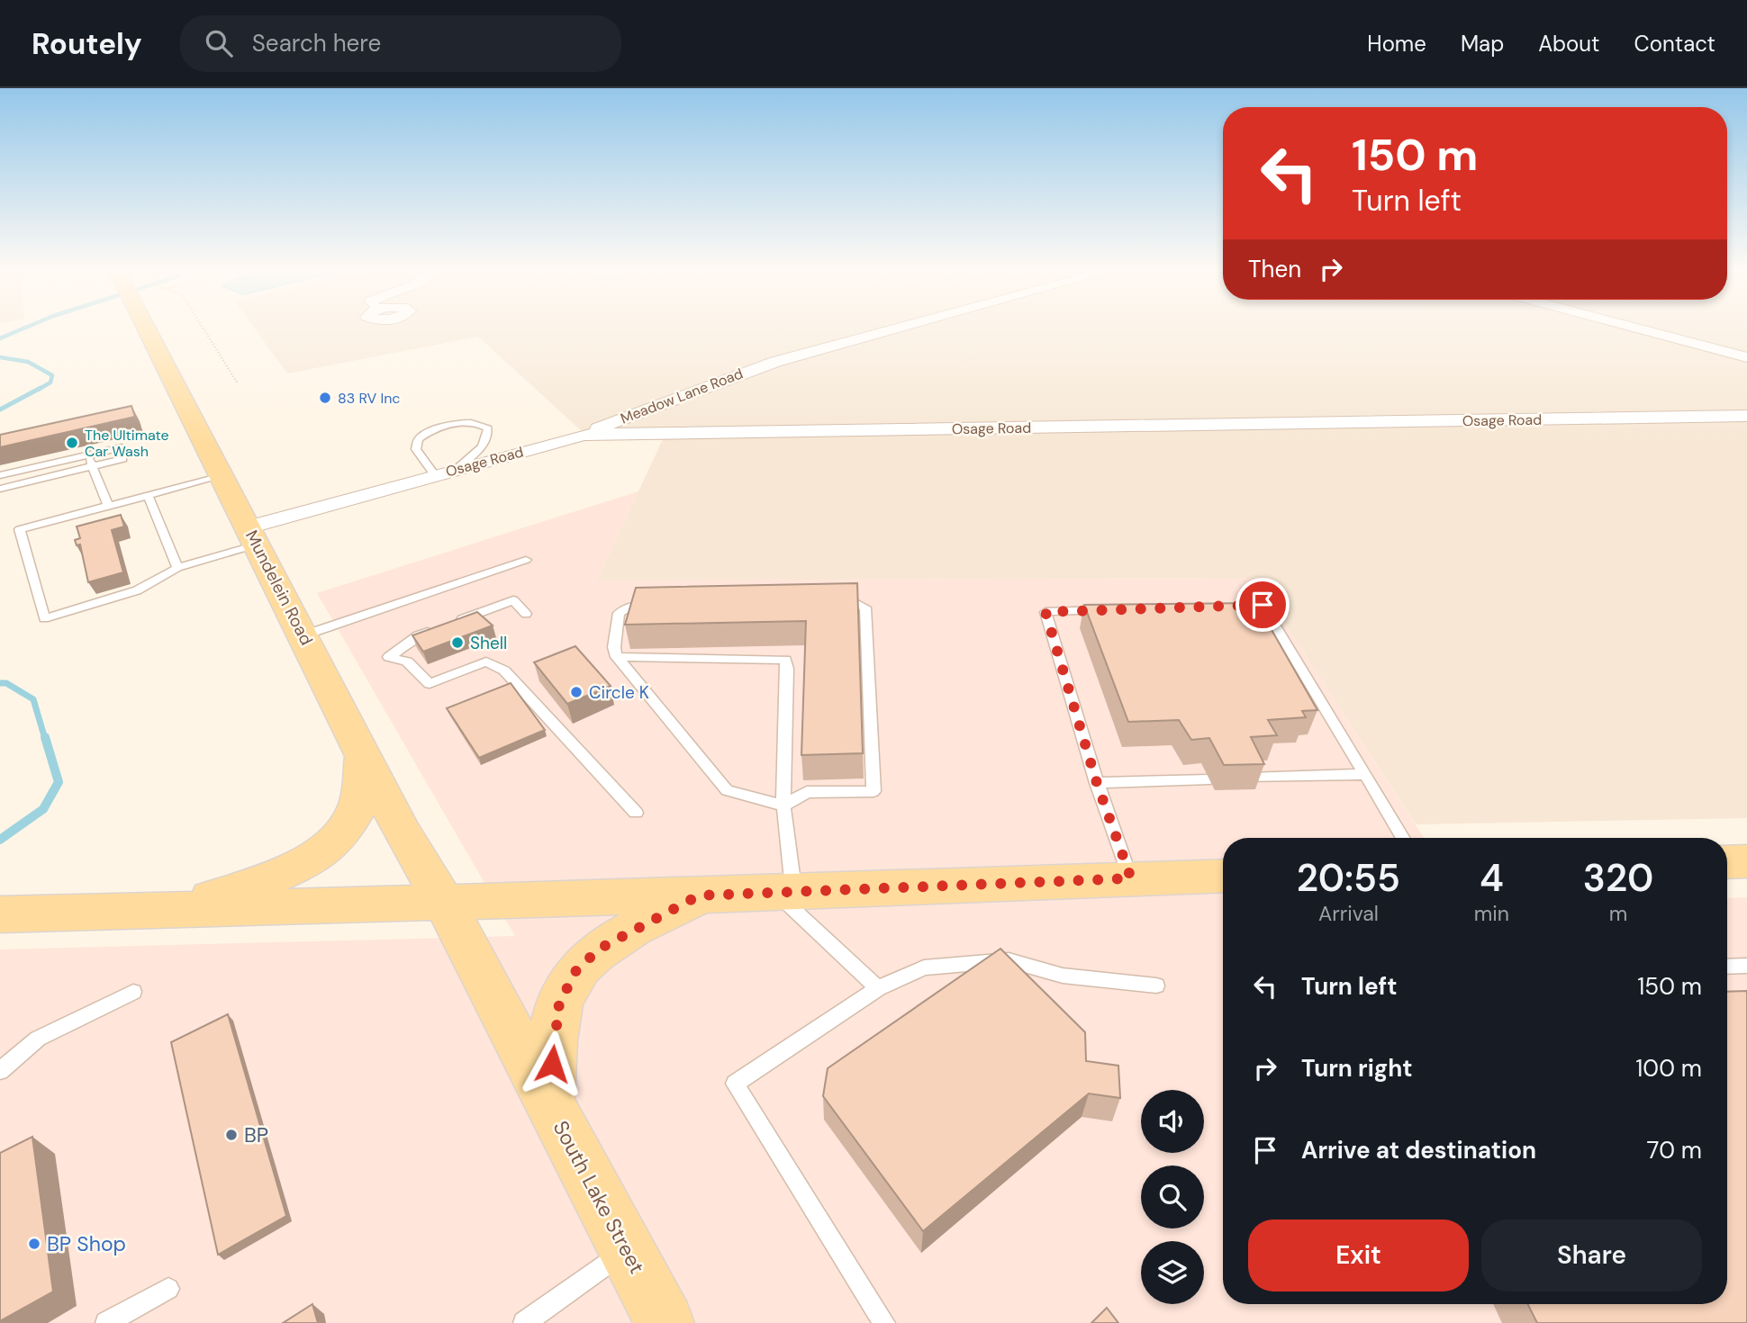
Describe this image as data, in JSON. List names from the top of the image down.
{
  "streets": {
    "main road": ["Mundelein Road", "South Lake Street"],
    "street": ["Meadow Lane Road", "Osage Road"]
  },
  "crossings": [
    ["Meadow Lane Road", "Osage Road"],
    ["Osage Road", "Mundelein Road"],
    ["Mundelein Road", "South Lake Street"]
  ],
  "places": [
    "83 RV Inc",
    "The Ultimate Car Wash",
    "Shell",
    "Circle K",
    "BP",
    "BP Shop"
  ],
  "page": {
    "header": "Routely",
    "search": "Search here",
    "nav": [
      "Home",
      "Map",
      "About",
      "Contact"
    ],
    "turn": ["150 m", "Turn left"],
    "then": "Then",
    "eta": [
      "20:55",
      "Arrival",
      "4",
      "min",
      "320",
      "m"
    ],
    "list": [
      {
        "name": "Turn left",
        "value": "150 m"
      },
      {
        "name": "Turn right",
        "value": "100 m"
      },
      {
        "name": "Arrive at destination",
        "value": "70 m"
      }
    ],
    "buttons": ["Exit", "Share"]
  }
}
